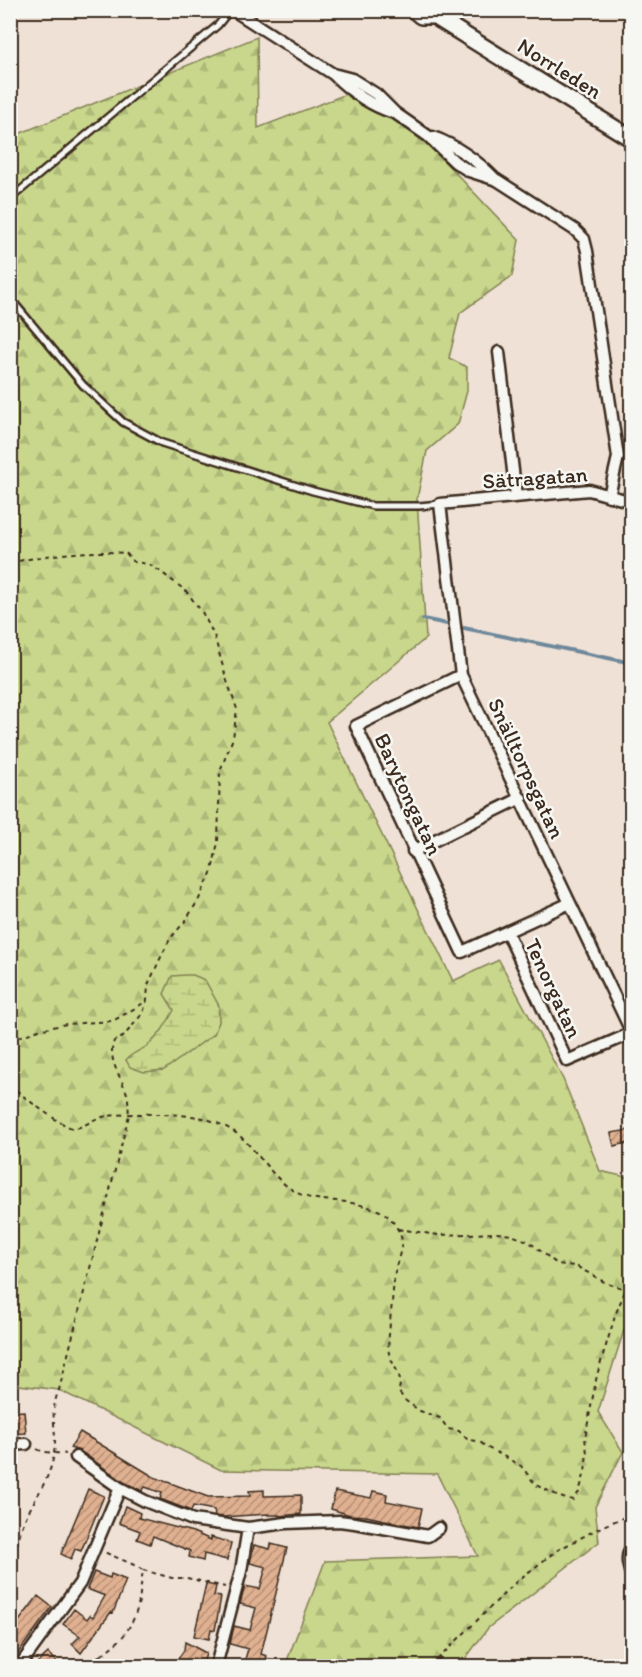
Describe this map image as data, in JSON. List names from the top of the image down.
{
  "streets": {
    "main road": ["Norrleden"],
    "street": [
      "Sätragatan",
      "Snälltorpsgatan",
      "Barytongatan",
      "Tenorgatan"
    ]
  },
  "crossings": [
    ["Sätragatan", "Snälltorpsgatan"],
    ["Snälltorpsgatan", "Barytongatan"],
    ["Snälltorpsgatan", "Tenorgatan"],
    ["Barytongatan", "Tenorgatan"]
  ]
}
